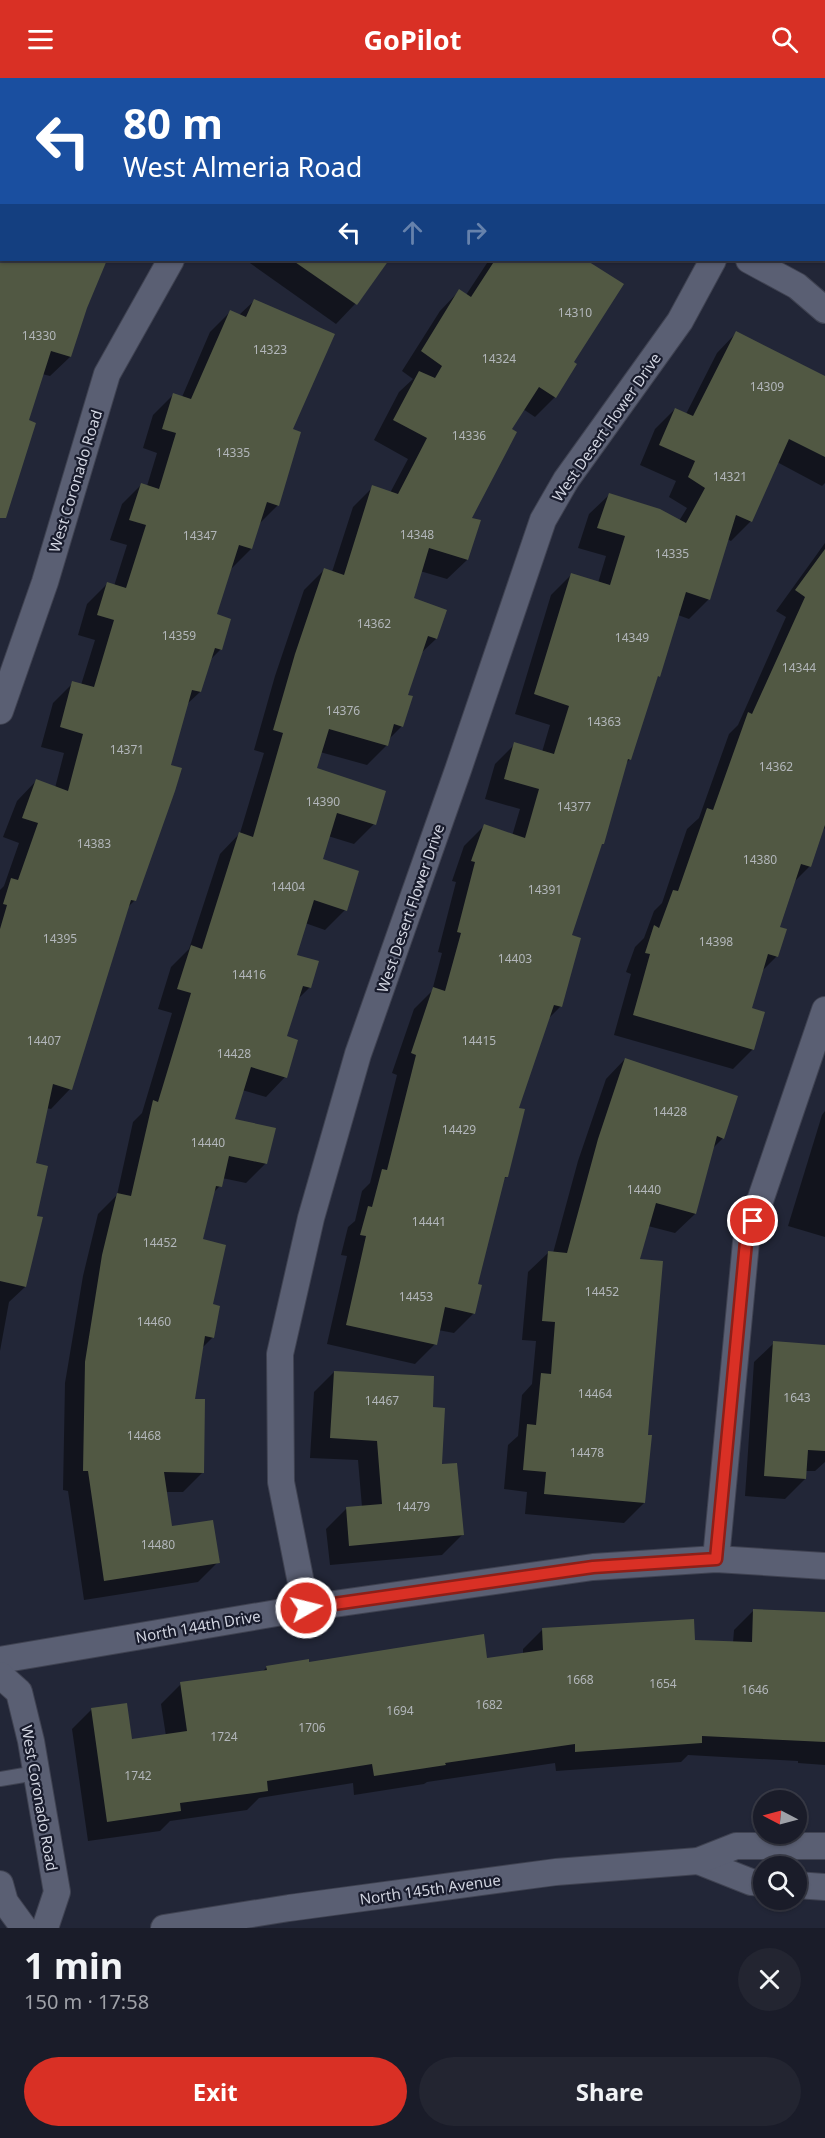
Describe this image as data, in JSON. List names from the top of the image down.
{
  "streets": {
    "street": [
      "West Desert Flower Drive",
      "West Coronado Road",
      "North 144th Drive",
      "North 145th Avenue"
    ]
  },
  "crossings": [
    ["West Desert Flower Drive", "North 144th Drive"]
  ],
  "house_numbers": [
    "14310",
    "14330",
    "14323",
    "14324",
    "14309",
    "14336",
    "14335",
    "14321",
    "14348",
    "14347",
    "14335",
    "14362",
    "14359",
    "14349",
    "14344",
    "14376",
    "14363",
    "14371",
    "14362",
    "14390",
    "14377",
    "14383",
    "14380",
    "14404",
    "14391",
    "14395",
    "14398",
    "14403",
    "14416",
    "14407",
    "14415",
    "14428",
    "14428",
    "14429",
    "14440",
    "14440",
    "14441",
    "14452",
    "14452",
    "14453",
    "14460",
    "14464",
    "1643",
    "14467",
    "14468",
    "14478",
    "14479",
    "14480",
    "1668",
    "1654",
    "1646",
    "1682",
    "1694",
    "1706",
    "1724",
    "1742"
  ],
  "north": "left",
  "page": {
    "header": "GoPilot",
    "turn": ["80 m", "West Almeria Road"],
    "heading": ["1 min", "150 m · 17:58"],
    "buttons": ["Exit", "Share"]
  }
}
